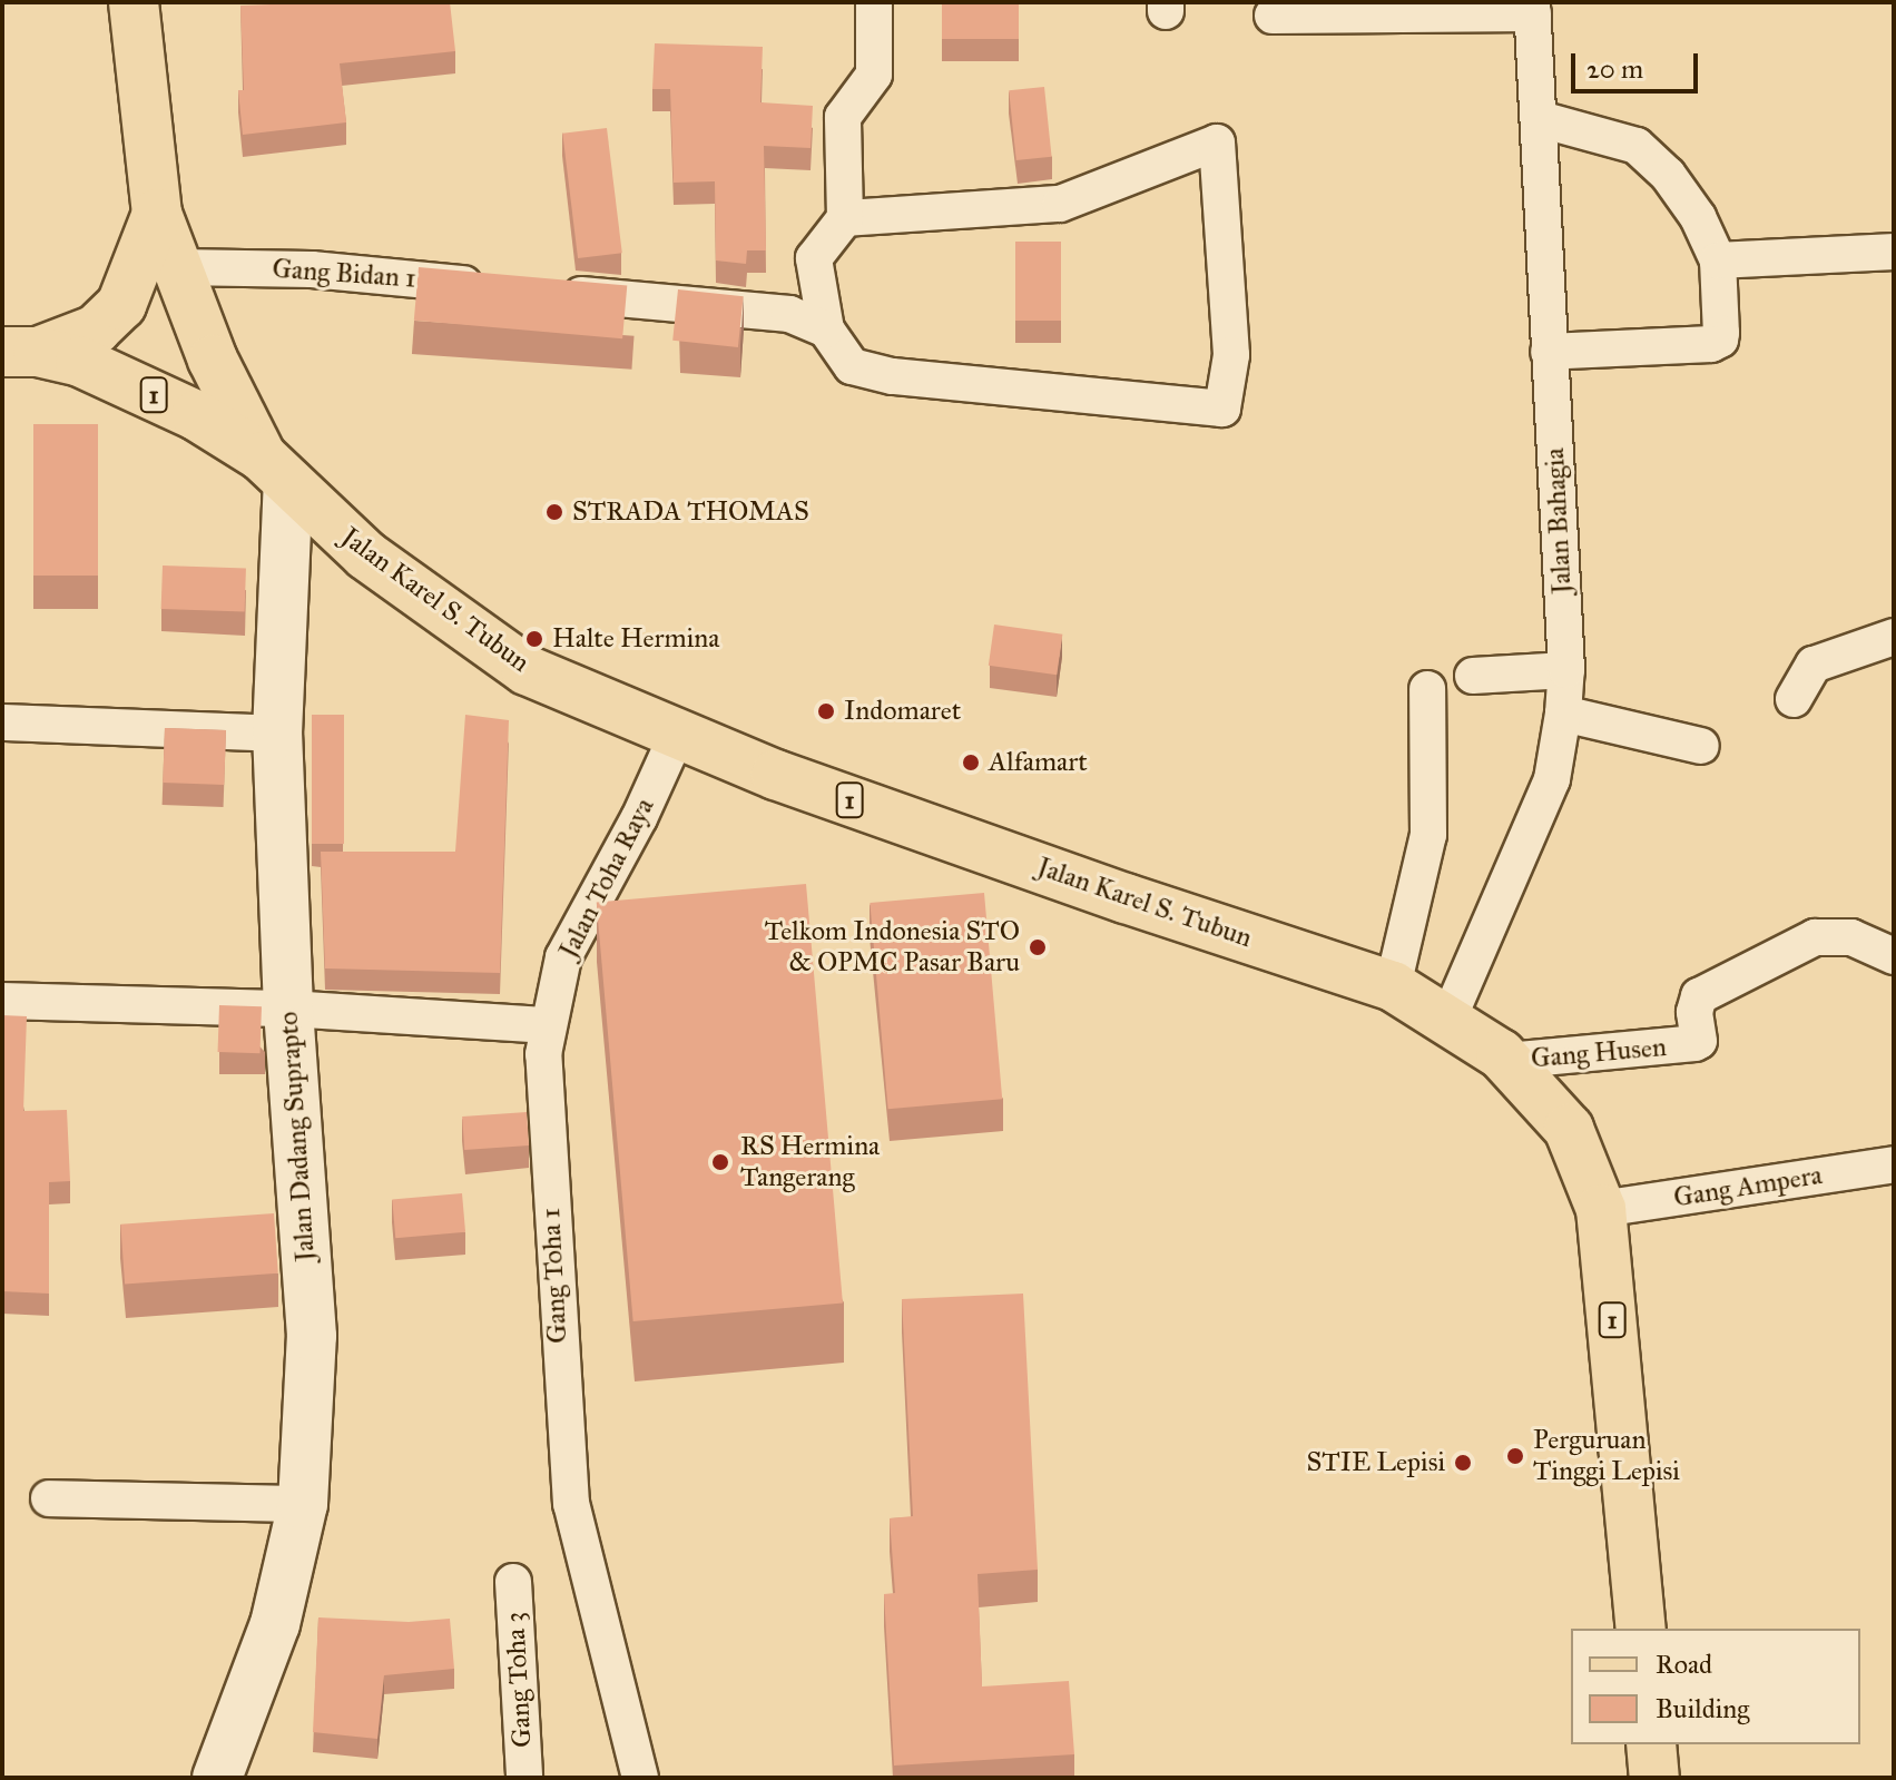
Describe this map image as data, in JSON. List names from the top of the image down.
{
  "streets": {
    "main road": ["1", "Jalan Karel S. Tubun"],
    "street": [
      "Gang Bidan 1",
      "Jalan Bahagia",
      "Jalan Toha Raya",
      "Gang Husen",
      "Jalan Dadang Suprapto",
      "Gang Ampera",
      "Gang Toha 1",
      "Gang Toha 3"
    ]
  },
  "crossings": [
    ["1", "Jalan Karel S. Tubun"],
    ["1", "Jalan Dadang Suprapto"],
    ["Jalan Bahagia", "Jalan Karel S. Tubun"],
    ["Jalan Karel S. Tubun", "Jalan Toha Raya"],
    ["Jalan Karel S. Tubun", "Gang Husen"],
    ["Jalan Karel S. Tubun", "Jalan Dadang Suprapto"],
    ["Jalan Karel S. Tubun", "Gang Ampera"],
    ["Jalan Toha Raya", "Gang Toha 1"]
  ],
  "places": [
    "STRADA THOMAS",
    "Halte Hermina",
    "Indomaret",
    "Alfamart",
    "Telkom Indonesia STO & OPMC Pasar Baru",
    "RS Hermina Tangerang",
    "Perguruan Tinggi Lepisi",
    "STIE Lepisi"
  ],
  "legend": ["Road", "Building"],
  "scale_bar": "20 m"
}
